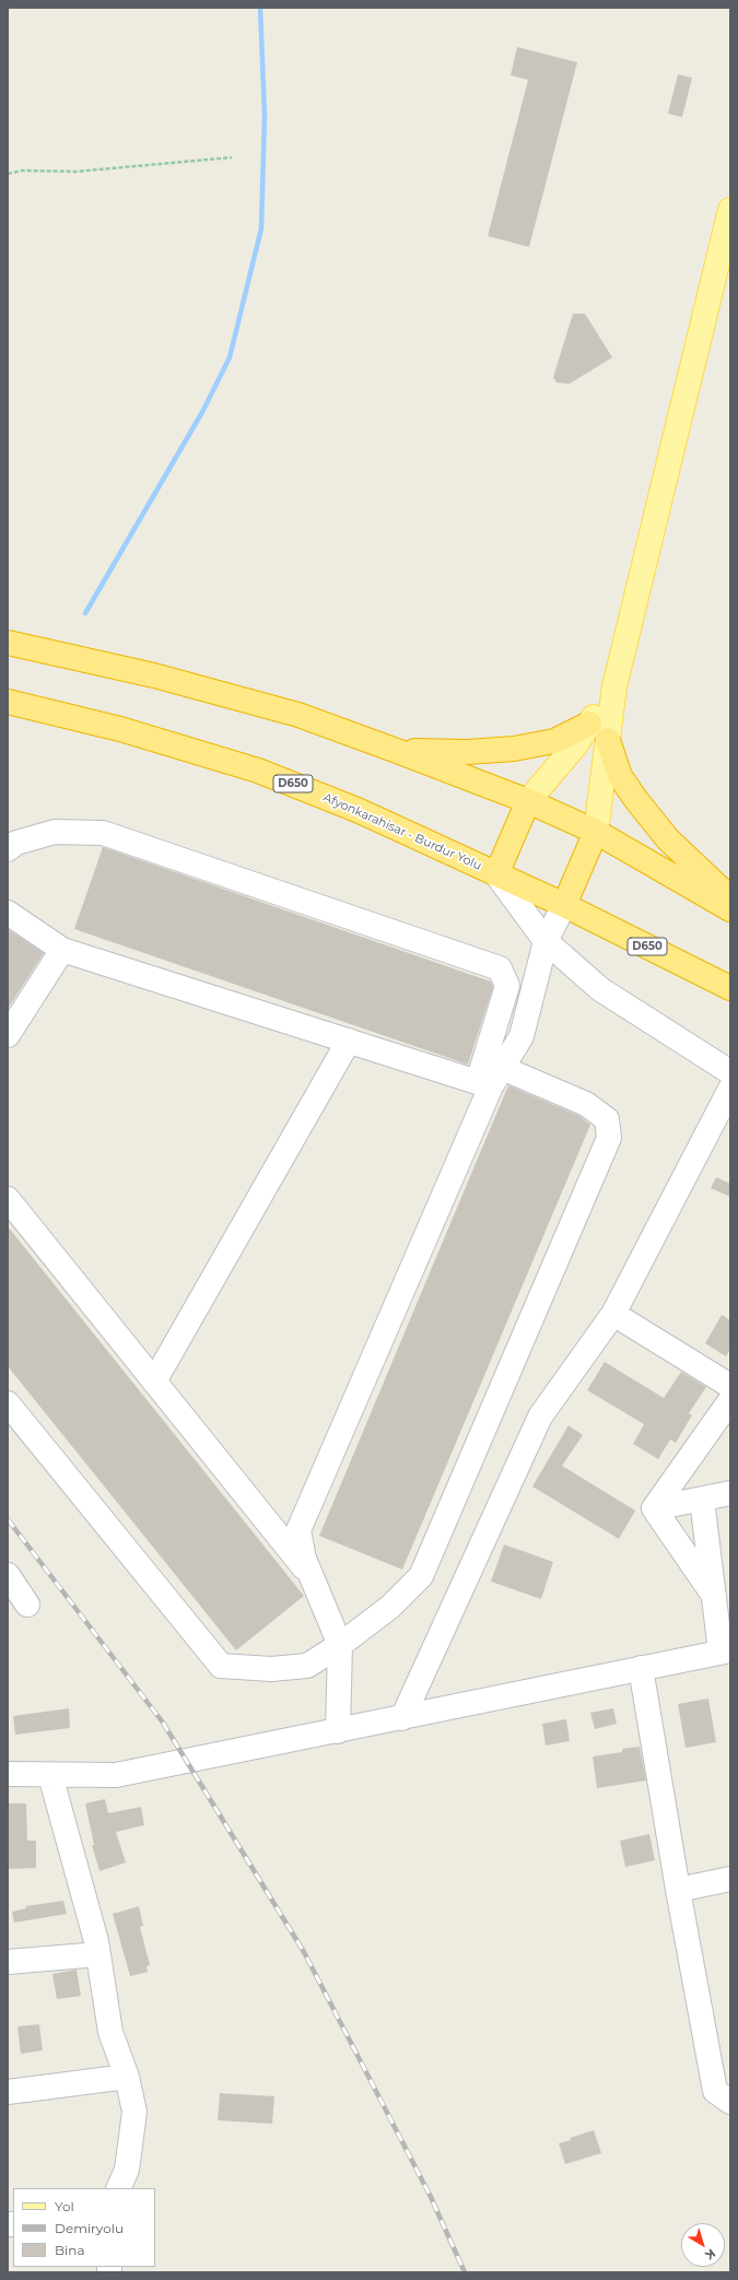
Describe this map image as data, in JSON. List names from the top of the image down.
{
  "streets": {
    "highway": ["D650", "Afyonkarahisar - Burdur Yolu"]
  },
  "legend": ["Yol", "Demiryolu", "Bina"],
  "north": "bottom right"
}
